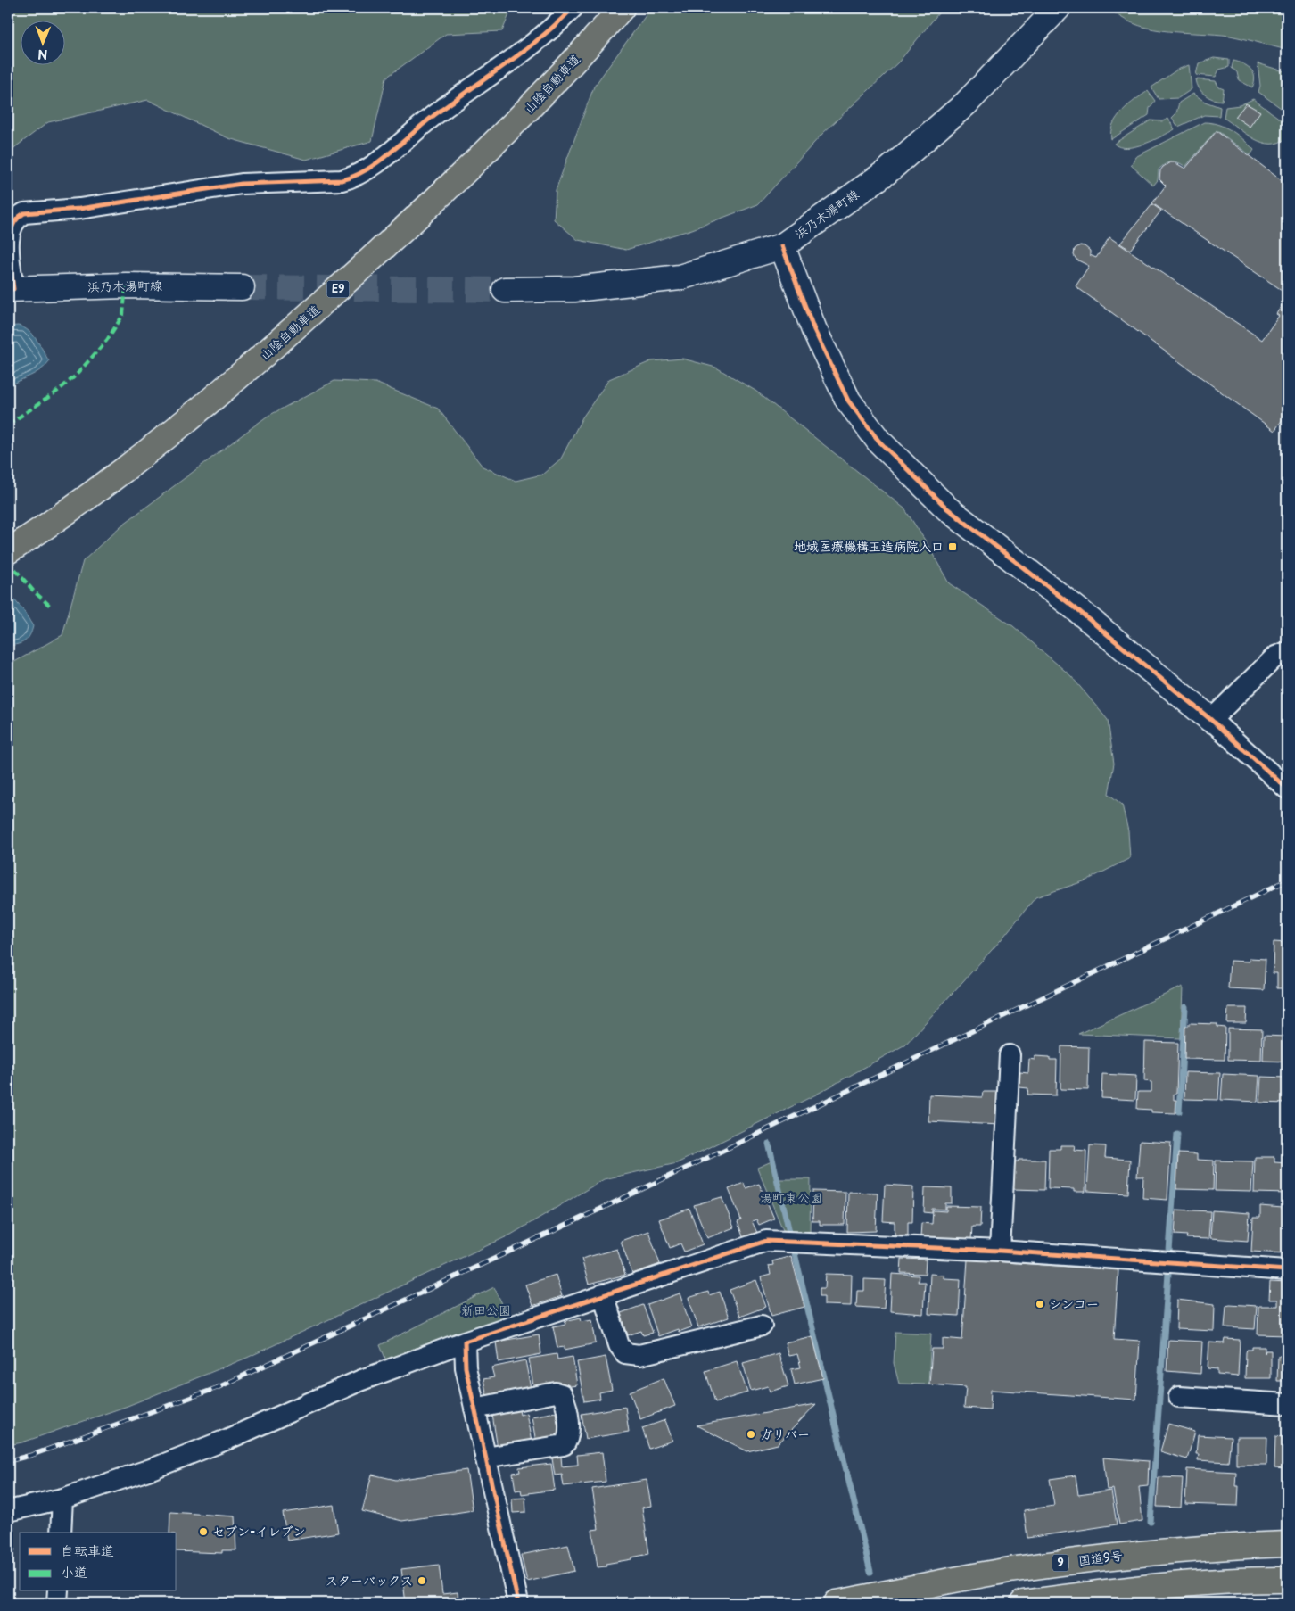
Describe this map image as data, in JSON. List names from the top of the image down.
{
  "streets": {
    "highway": [
      "山陰自動車道",
      "E9",
      "国道9号",
      "9"
    ],
    "main road": ["浜乃木湯町線"]
  },
  "parks": ["湯町東公園", "新田公園"],
  "places": {
    "transit": ["地域医療機構玉造病院入口"],
    "other": [
      "シンコー",
      "ガリバー",
      "セブン-イレブン",
      "スターバックス"
    ]
  },
  "legend": ["自転車道", "小道"],
  "north": "bottom"
}
